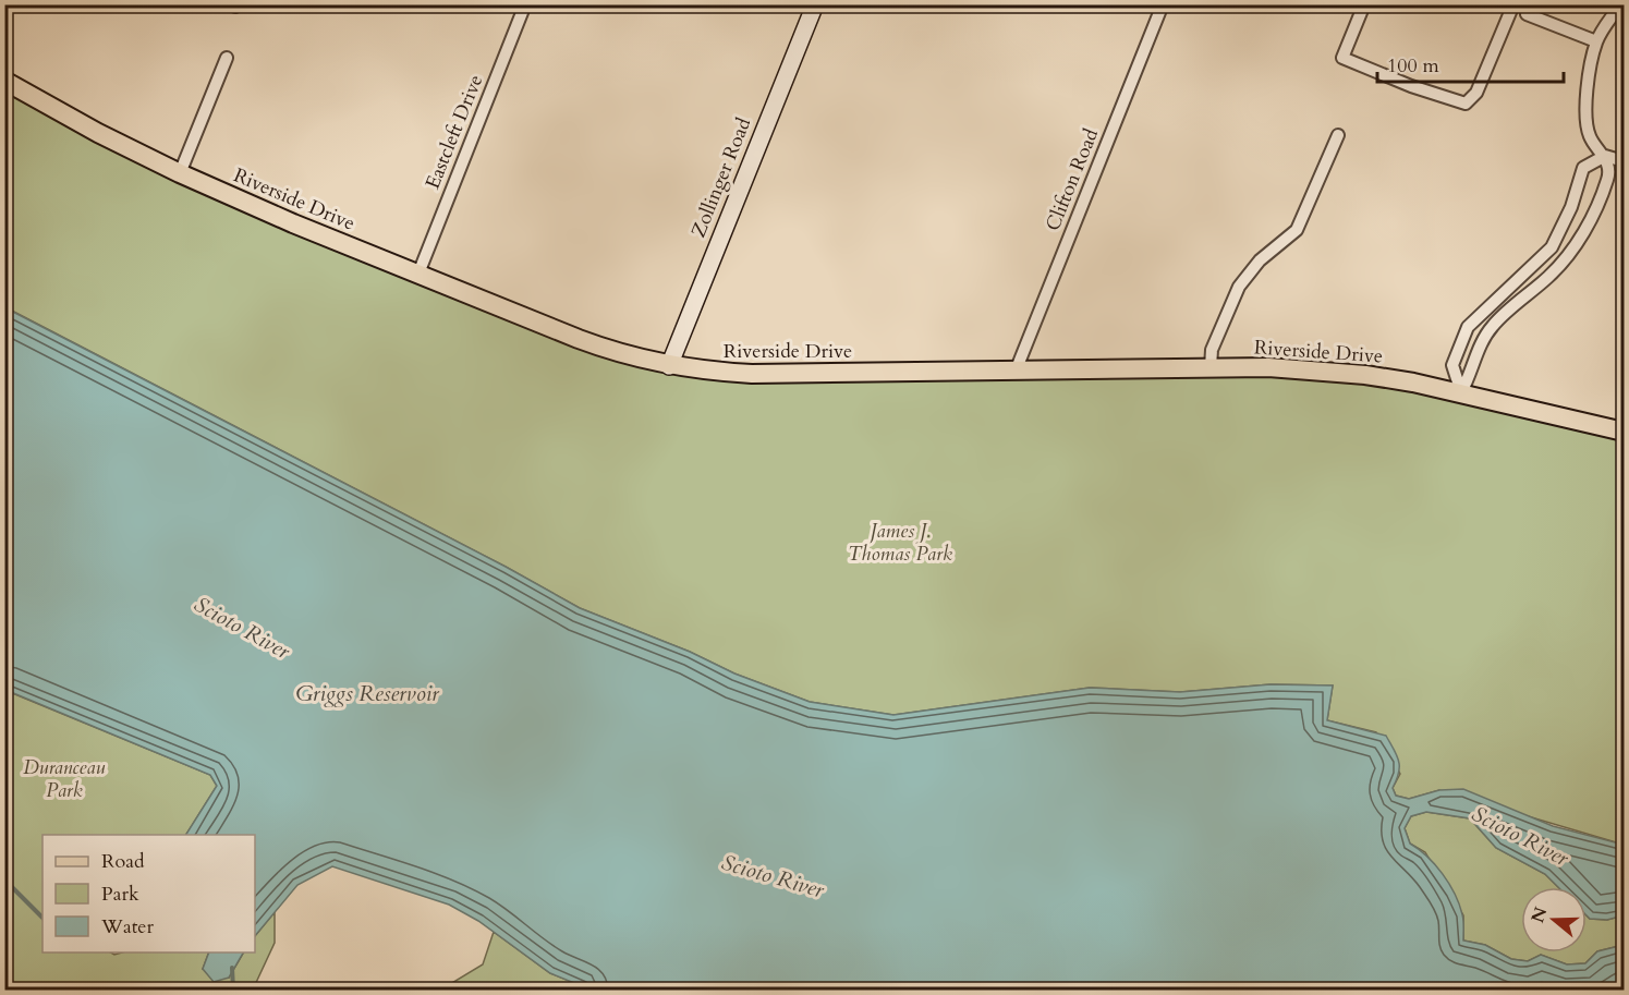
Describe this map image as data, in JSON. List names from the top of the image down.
{
  "streets": {
    "main road": ["Zollinger Road", "Riverside Drive"],
    "street": ["Eastcleft Drive", "Clifton Road"]
  },
  "crossings": [
    ["Eastcleft Drive", "Riverside Drive"],
    ["Zollinger Road", "Riverside Drive"],
    ["Clifton Road", "Riverside Drive"]
  ],
  "water": ["Scioto River", "Griggs Reservoir"],
  "parks": ["James J. Thomas Park", "Duranceau Park"],
  "legend": ["Road", "Park", "Water"],
  "scale_bar": "100 m",
  "north": "left"
}
